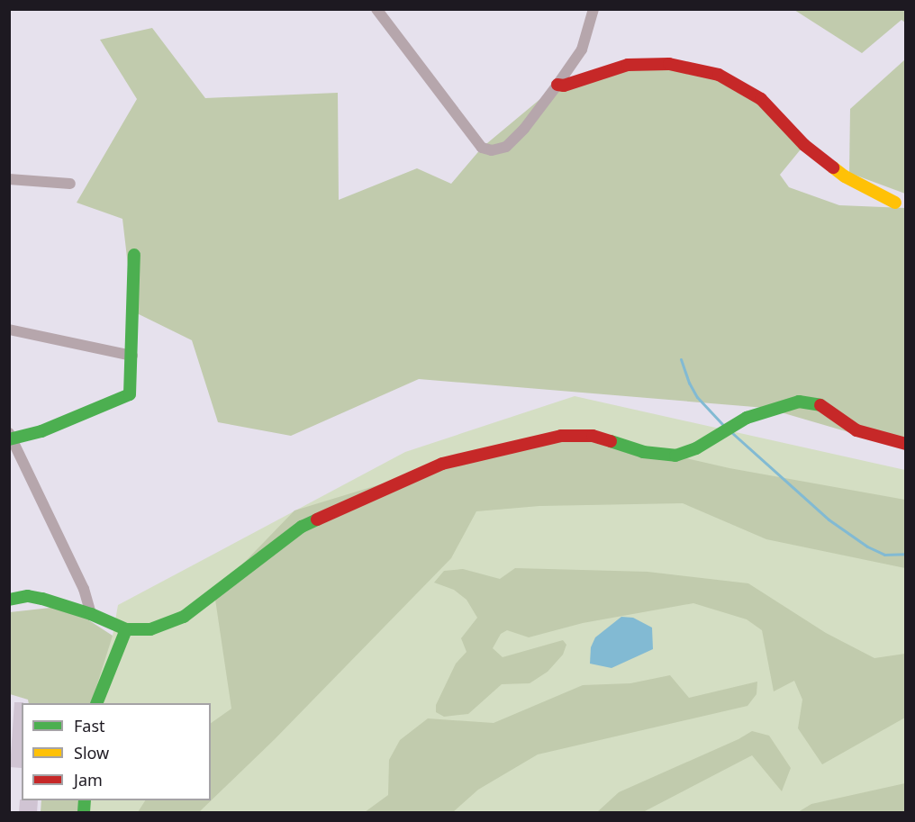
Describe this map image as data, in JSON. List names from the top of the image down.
{
  "legend": ["Fast", "Slow", "Jam"]
}
